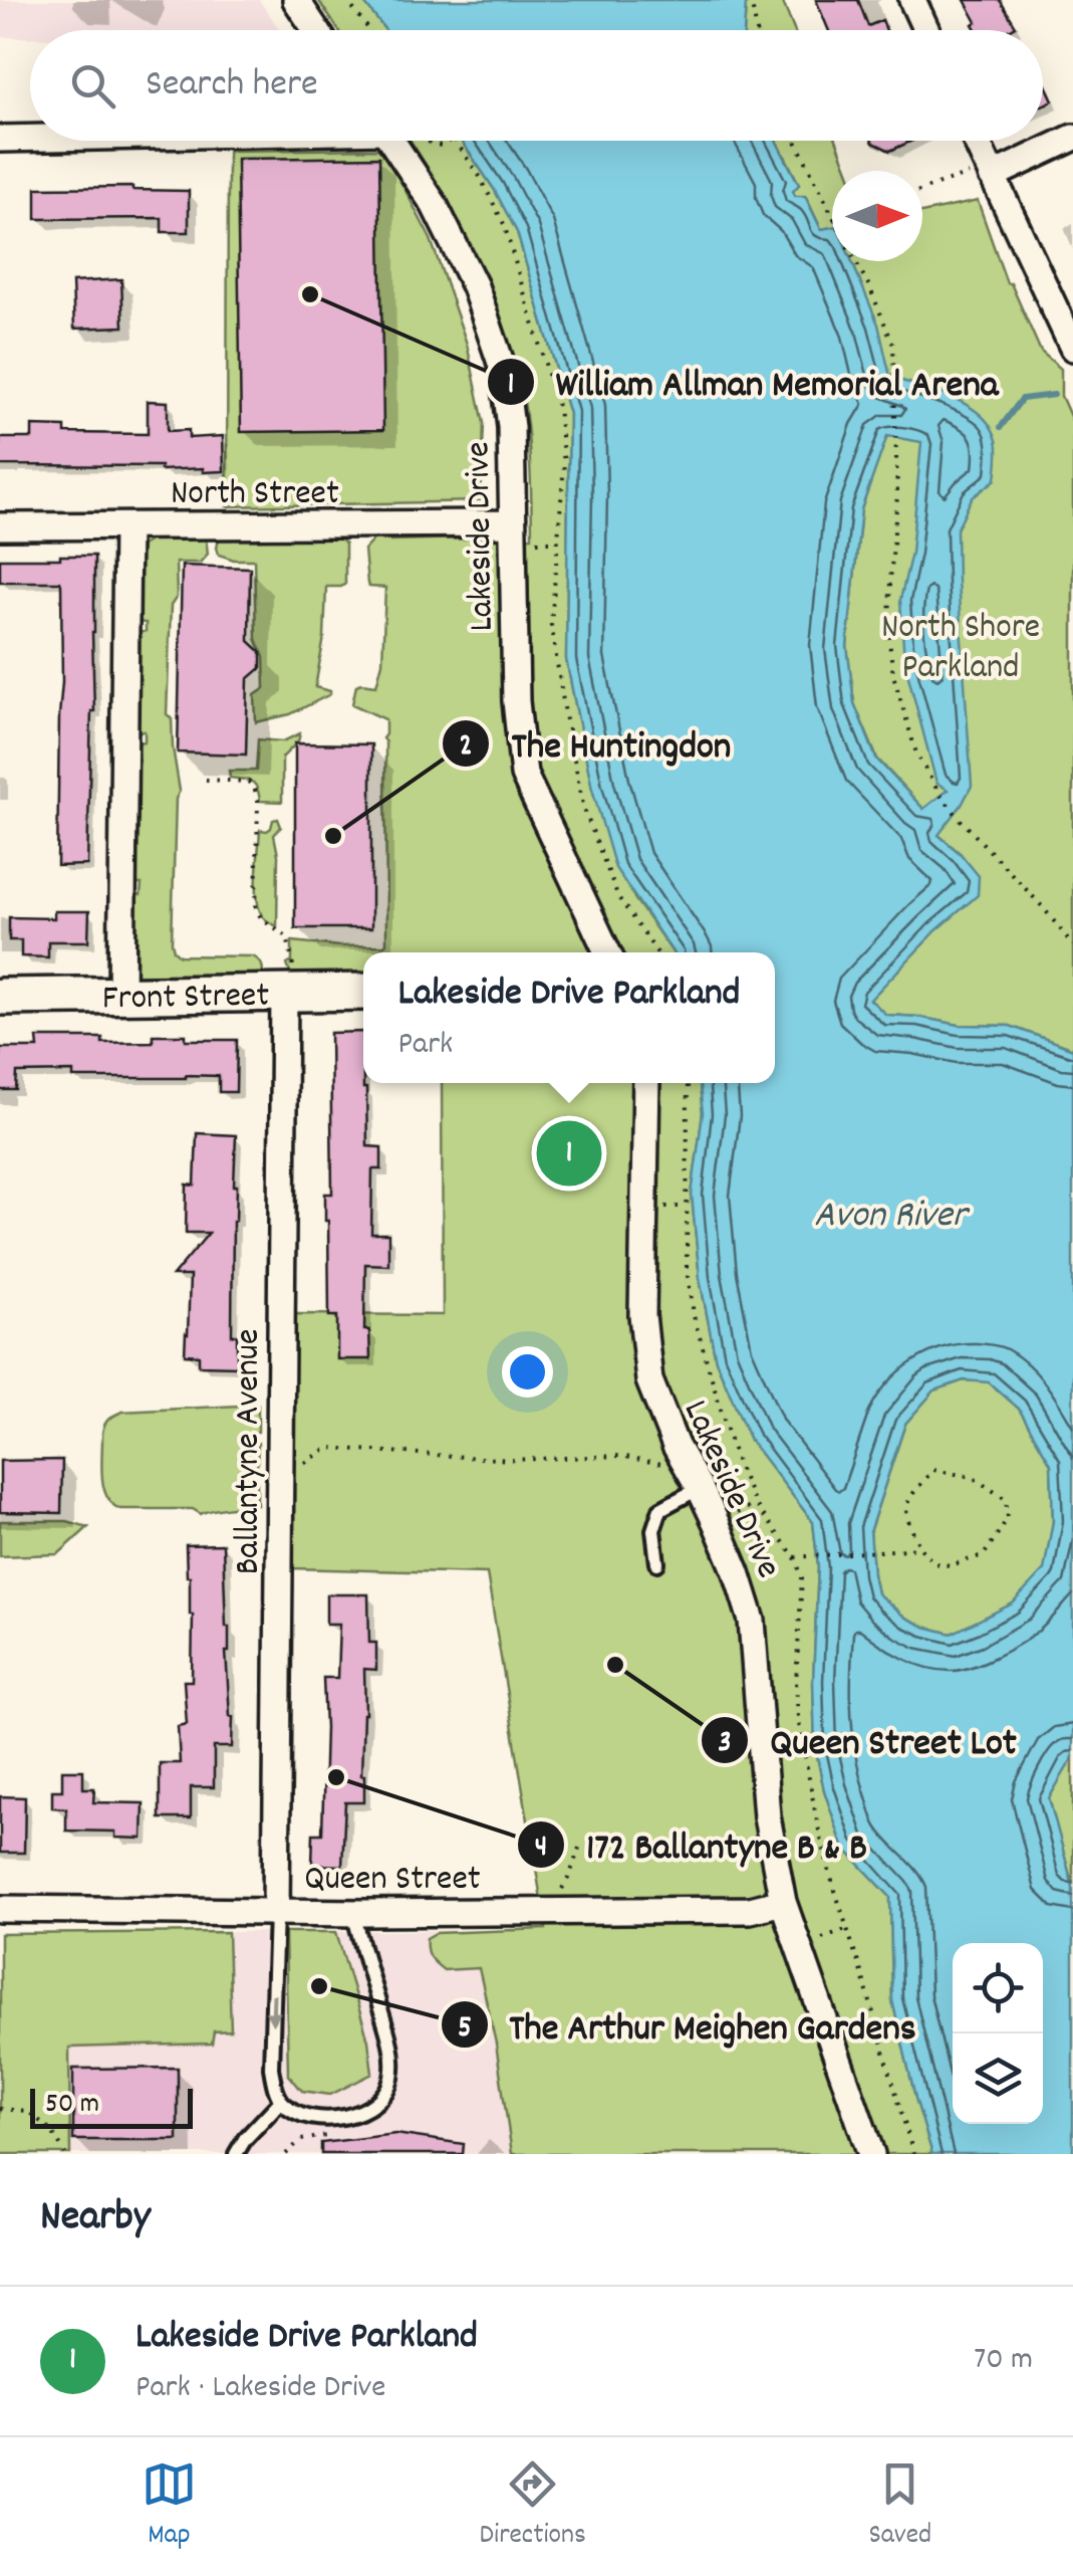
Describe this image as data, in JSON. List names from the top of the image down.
{
  "streets": {
    "street": [
      "North Street",
      "Lakeside Drive",
      "Front Street",
      "Ballantyne Avenue",
      "Queen Street"
    ]
  },
  "crossings": [
    ["North Street", "Lakeside Drive"],
    ["Lakeside Drive", "Queen Street"],
    ["Front Street", "Ballantyne Avenue"],
    ["Ballantyne Avenue", "Queen Street"]
  ],
  "water": ["Avon River"],
  "parks": ["North Shore Parkland"],
  "places": [
    "William Allman Memorial Arena",
    "The Huntingdon",
    "Queen Street Lot",
    "172 Ballantyne B & B",
    "The Arthur Meighen Gardens"
  ],
  "scale_bar": "50 m",
  "north": "right",
  "page": {
    "search": "Search here",
    "popup": ["Lakeside Drive Parkland", "Park"],
    "pins": "1",
    "scale": "50 m",
    "heading": "Nearby",
    "list": [
      {
        "mark": "1",
        "name": "Lakeside Drive Parkland",
        "note": "Park · Lakeside Drive",
        "value": "70 m"
      }
    ],
    "nav": ["Map", "Directions", "Saved"]
  }
}
